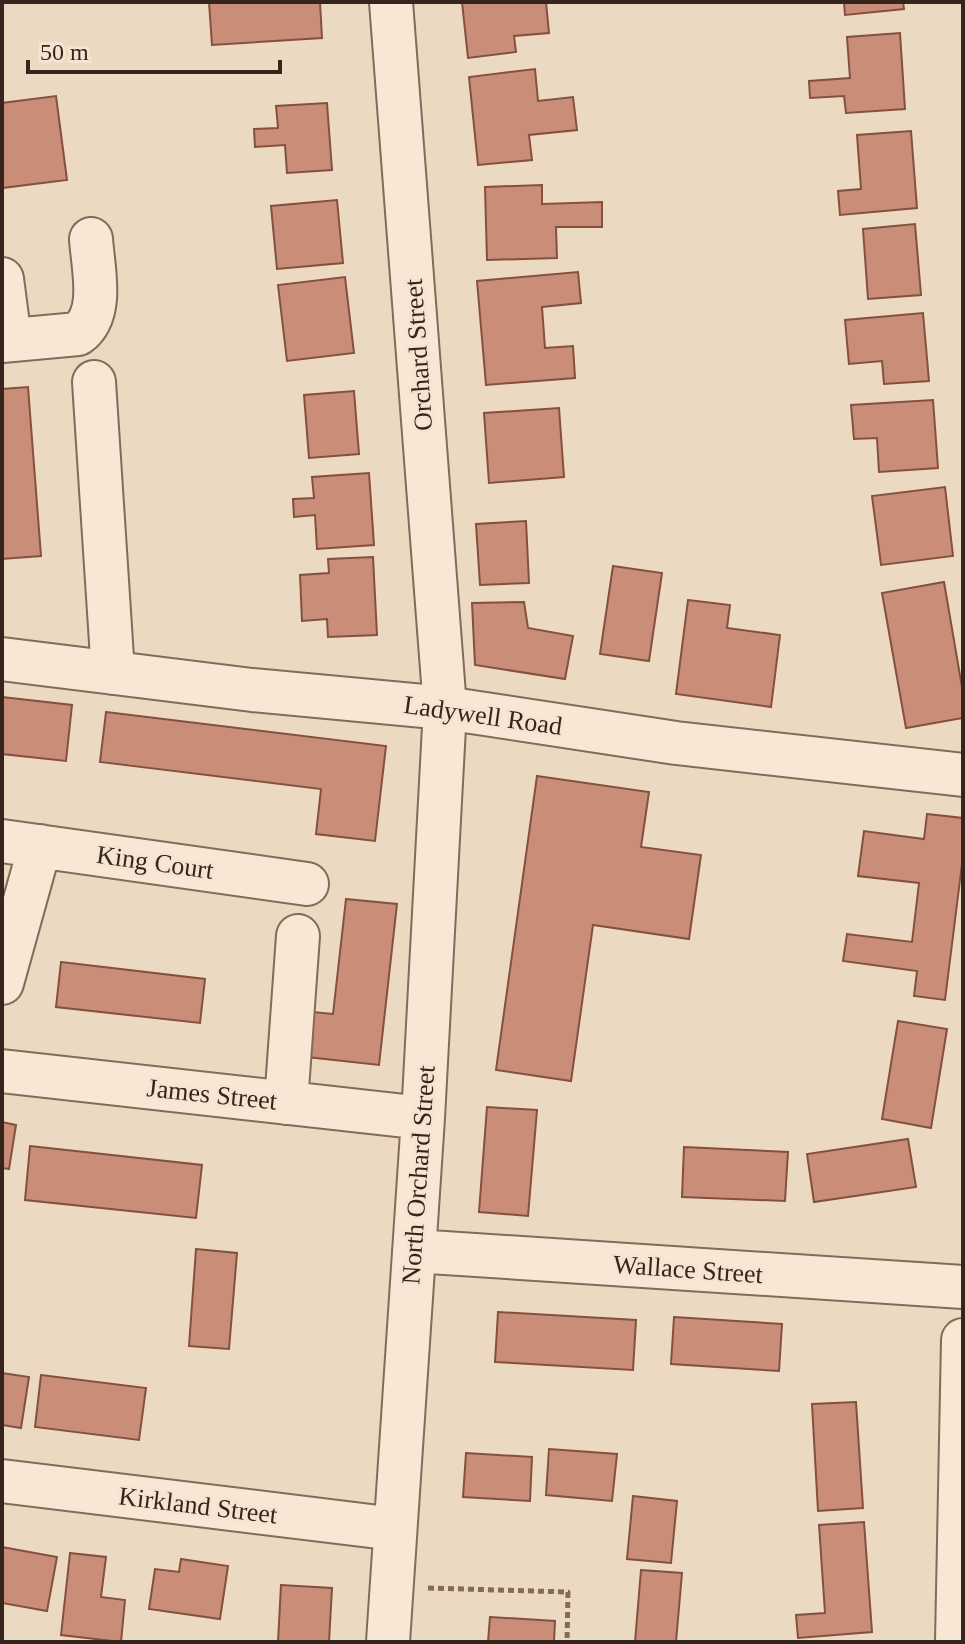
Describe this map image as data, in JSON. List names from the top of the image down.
{
  "streets": {
    "street": [
      "Orchard Street",
      "Ladywell Road",
      "King Court",
      "James Street",
      "North Orchard Street",
      "Wallace Street",
      "Kirkland Street"
    ]
  },
  "crossings": [
    ["Orchard Street", "Ladywell Road"],
    ["Orchard Street", "North Orchard Street"],
    ["Ladywell Road", "North Orchard Street"],
    ["James Street", "North Orchard Street"],
    ["North Orchard Street", "Wallace Street"],
    ["North Orchard Street", "Kirkland Street"]
  ],
  "scale_bar": "50 m"
}
